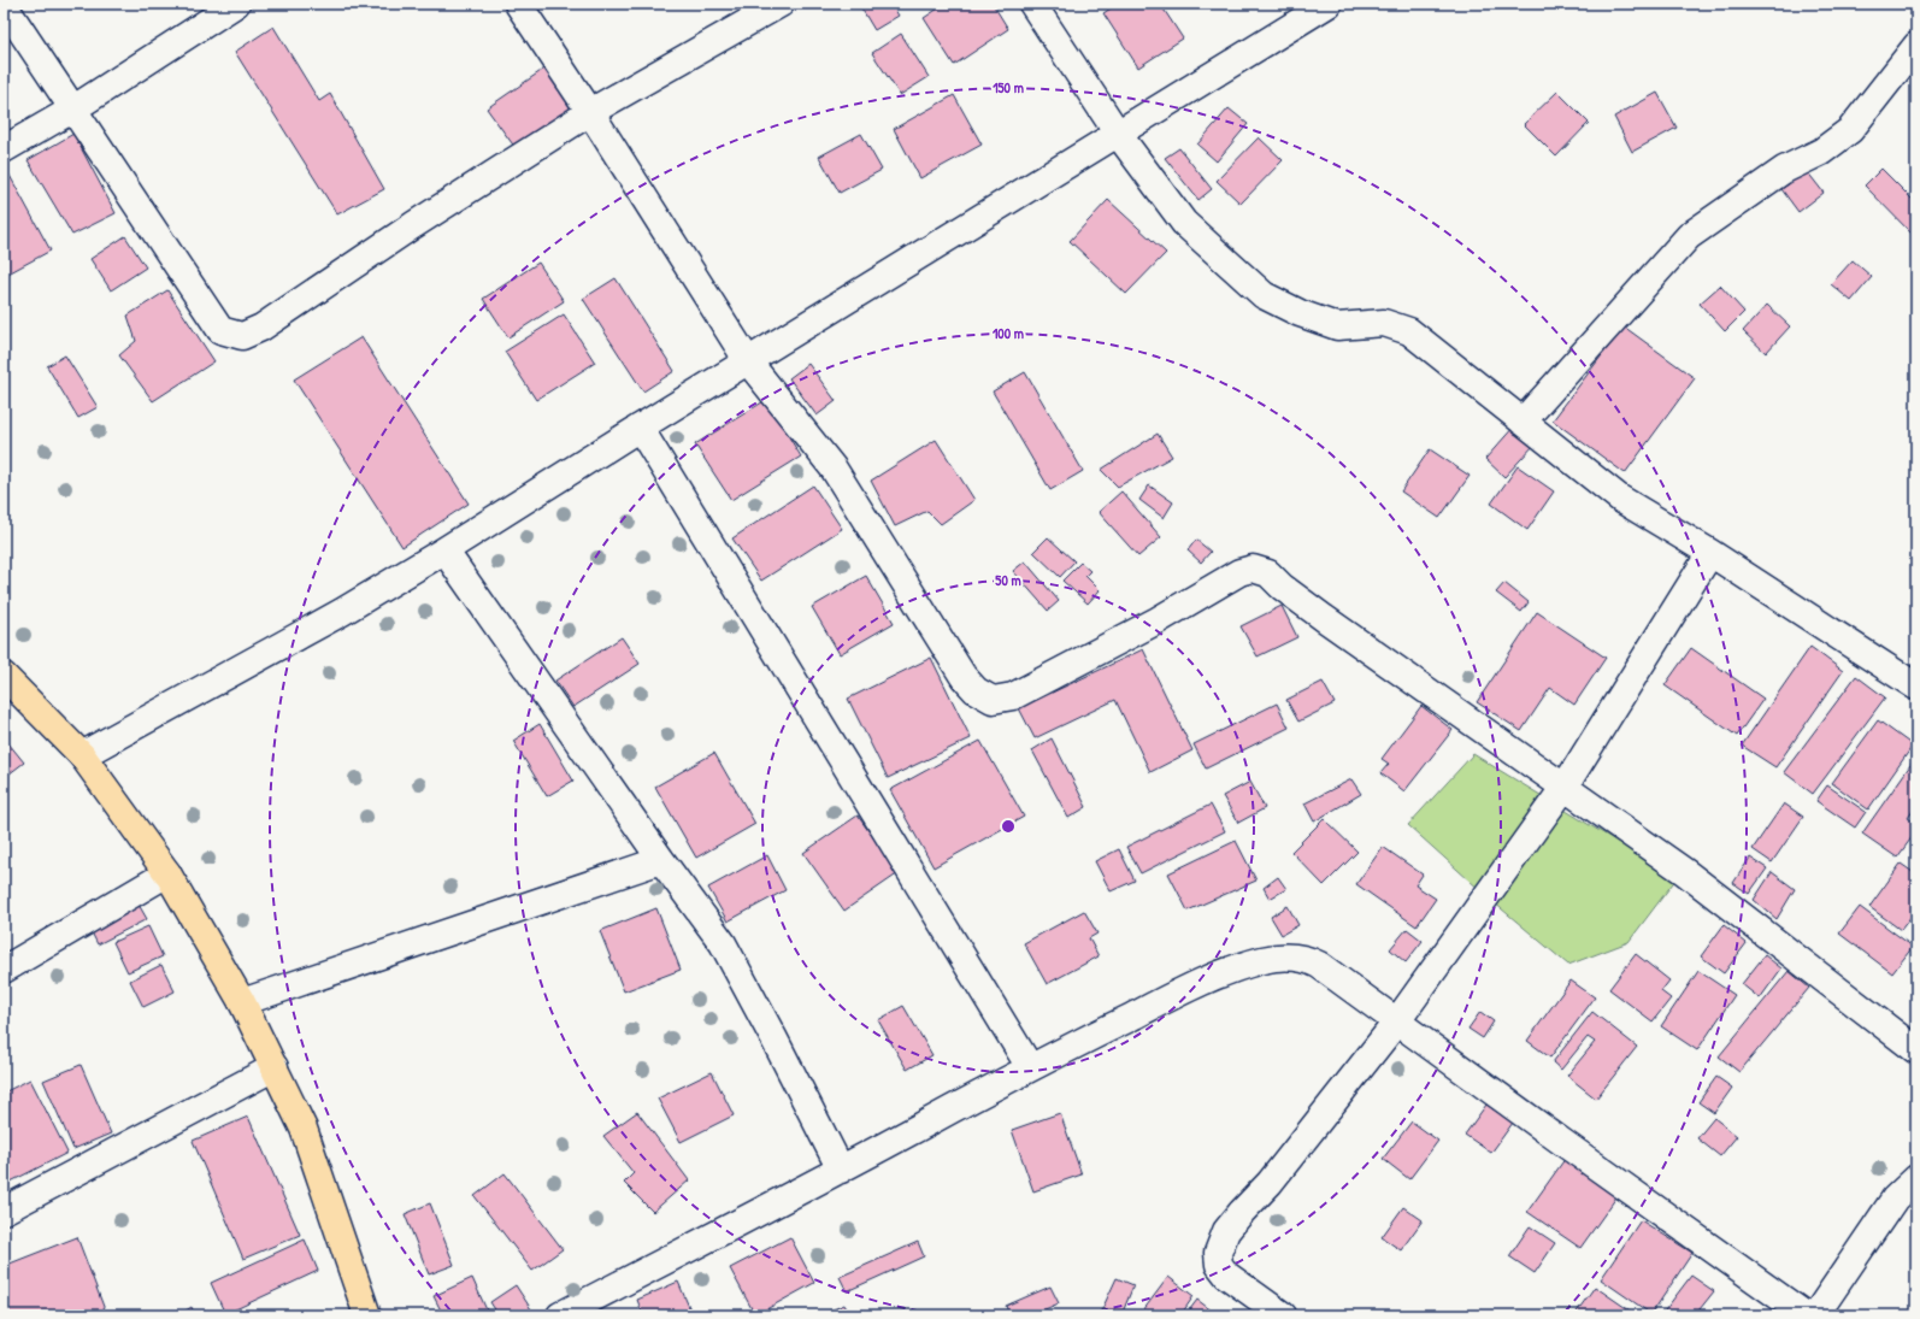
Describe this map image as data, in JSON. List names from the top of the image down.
{
  "rings": ["150 m", "100 m", "50 m"]
}
